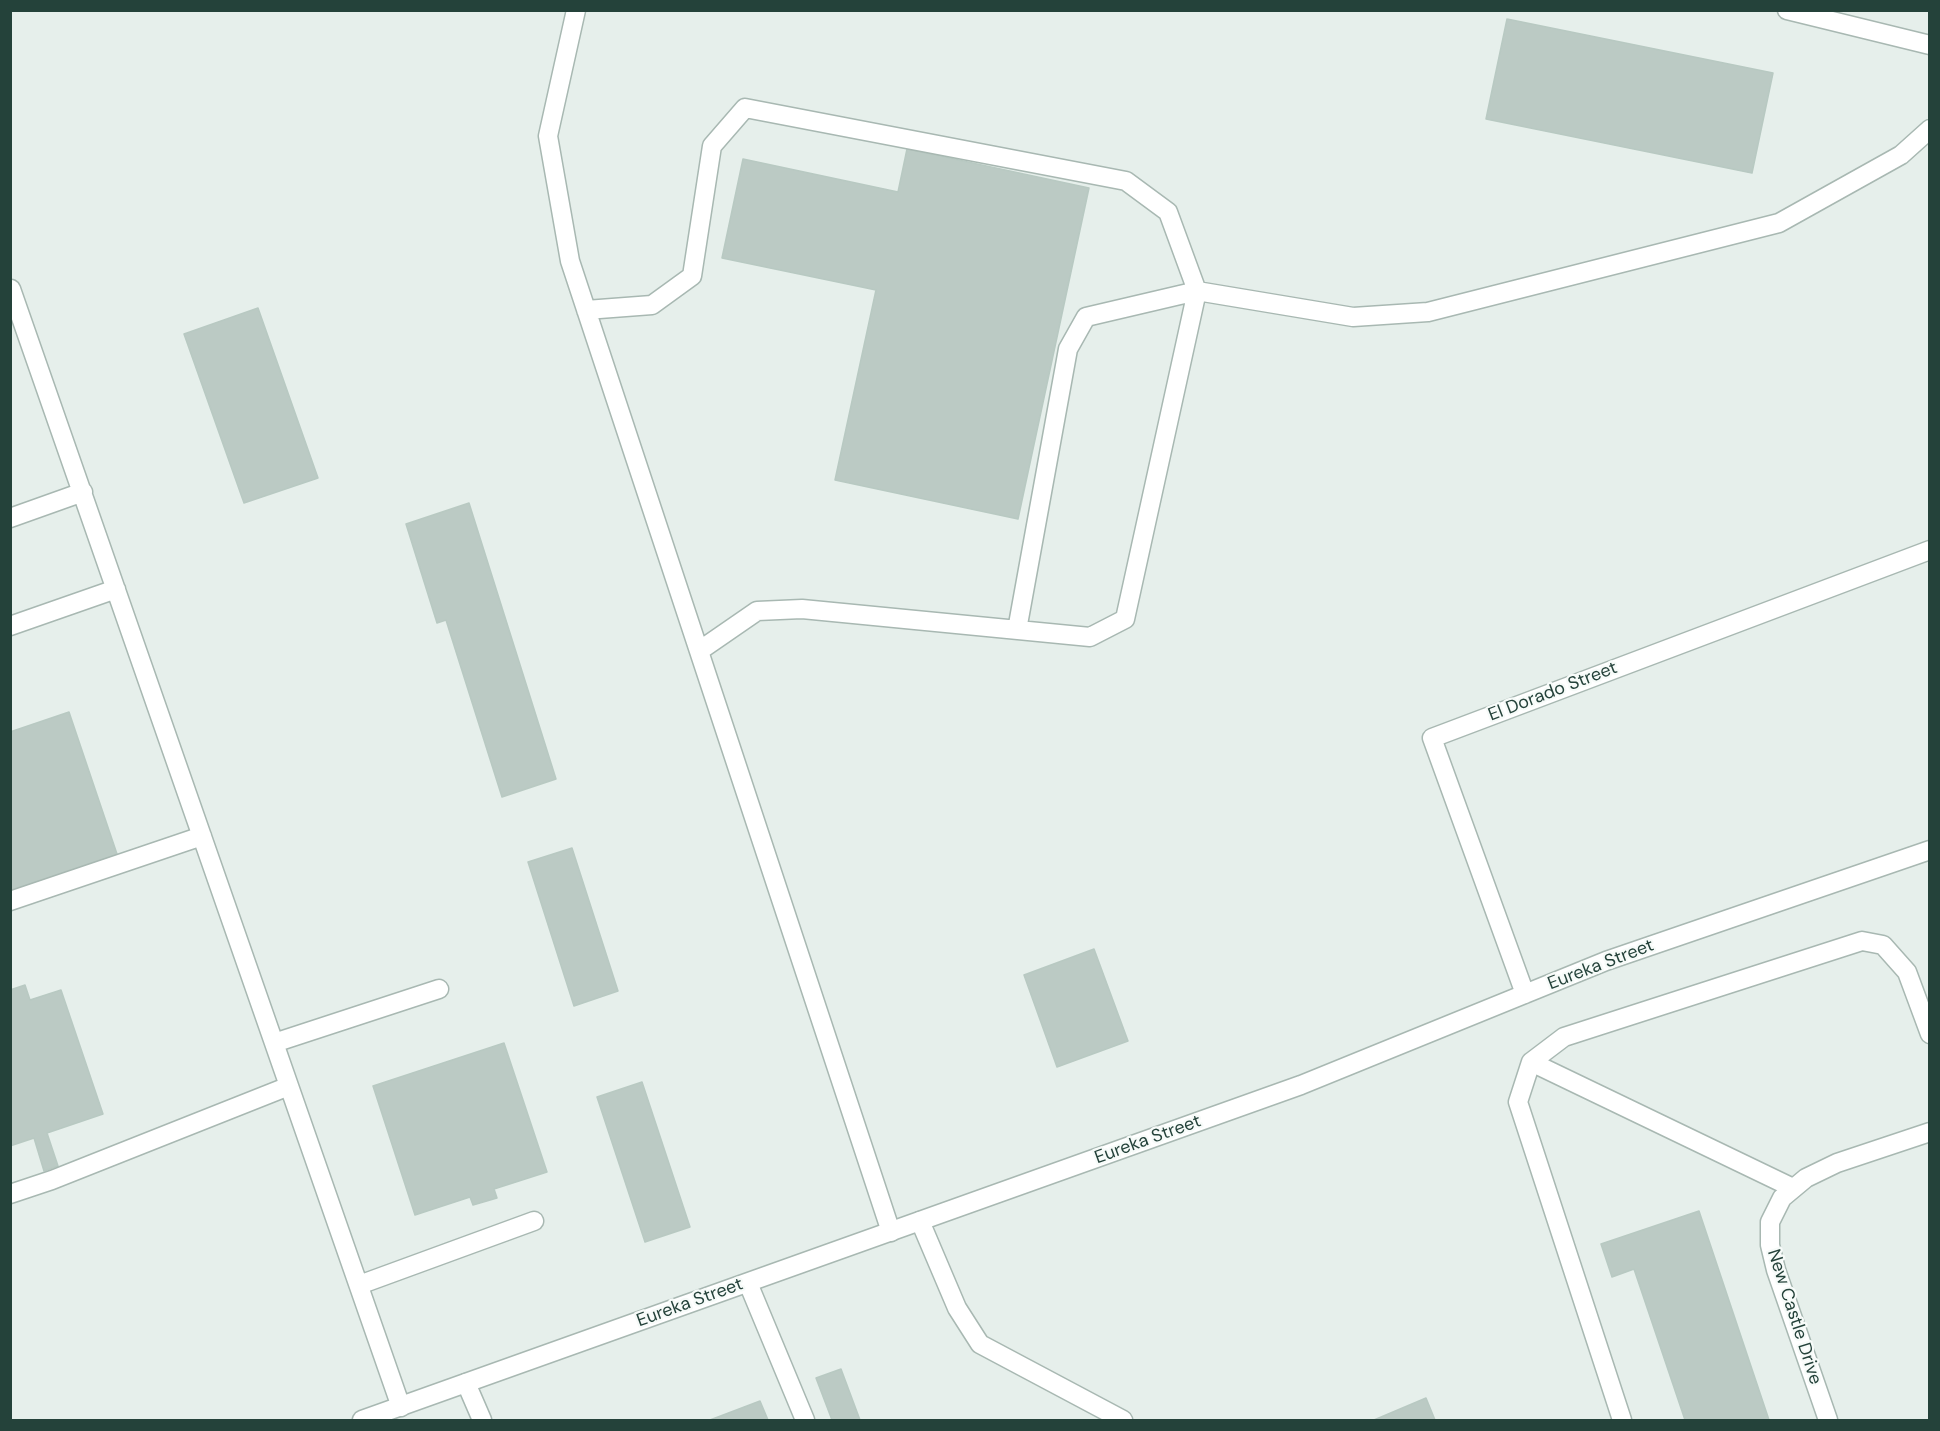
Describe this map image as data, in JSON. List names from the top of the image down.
{
  "streets": {
    "street": ["El Dorado Street", "Eureka Street", "New Castle Drive"]
  },
  "crossings": [
    ["El Dorado Street", "Eureka Street"]
  ]
}
